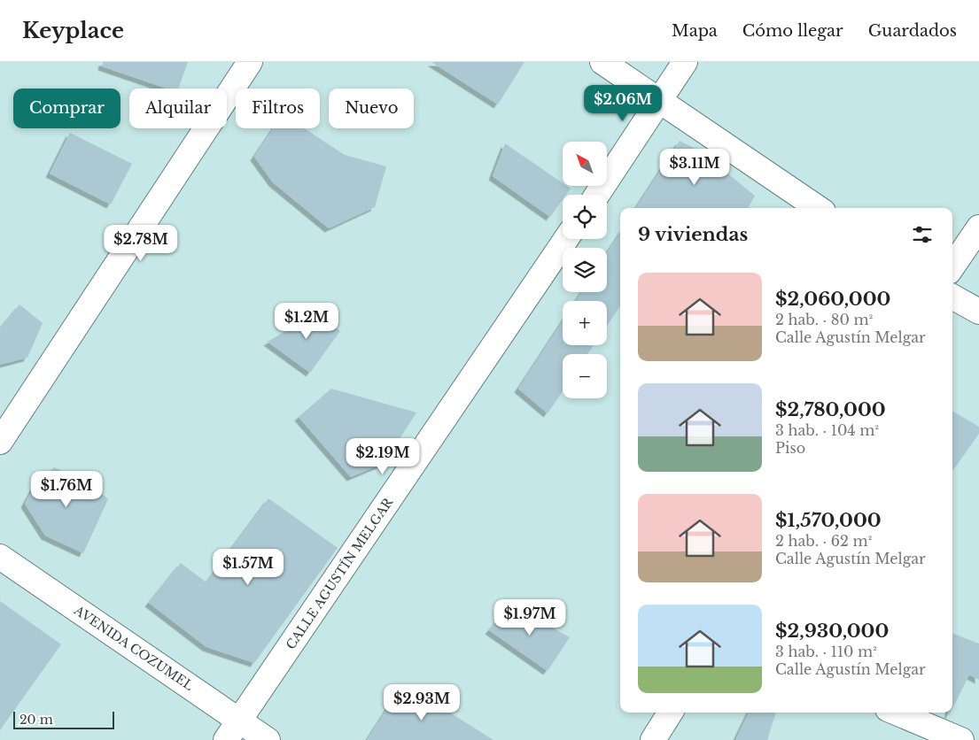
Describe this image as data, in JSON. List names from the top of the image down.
{
  "streets": {
    "street": ["CALLE AGUSTÍN MELGAR", "AVENIDA COZUMEL"]
  },
  "crossings": [
    ["CALLE AGUSTÍN MELGAR", "AVENIDA COZUMEL"]
  ],
  "scale_bar": "20 m",
  "north": "top left",
  "page": {
    "header": "Keyplace",
    "nav": ["Mapa", "Cómo llegar", "Guardados"],
    "price": [
      "$2.06M",
      "$3.11M",
      "$2.78M",
      "$1.2M",
      "$2.19M",
      "$1.76M",
      "$1.57M",
      "$1.97M",
      "$2.93M"
    ],
    "chip": [
      "Comprar",
      "Alquilar",
      "Filtros",
      "Nuevo"
    ],
    "map_buttons": ["+", "−"],
    "heading": "9 viviendas",
    "list": [
      {
        "name": "$2,060,000",
        "note": "2 hab. · 80 m² · Calle Agustín Melgar"
      },
      {
        "name": "$2,780,000",
        "note": "3 hab. · 104 m² · Piso"
      },
      {
        "name": "$1,570,000",
        "note": "2 hab. · 62 m² · Calle Agustín Melgar"
      },
      {
        "name": "$2,930,000",
        "note": "3 hab. · 110 m² · Calle Agustín Melgar"
      }
    ],
    "scale": "20 m"
  }
}
